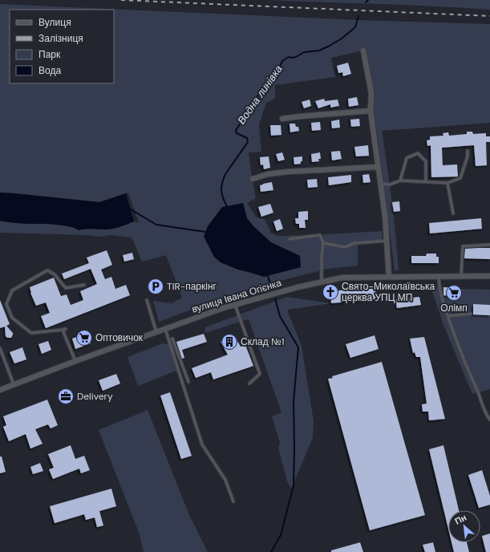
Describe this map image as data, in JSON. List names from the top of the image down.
{
  "streets": {
    "street": ["вулиця Івана Огієнка"]
  },
  "water": ["Водна линівка"],
  "places": {
    "parking": ["TIR-паркінг"],
    "church": ["Свято-Миколаївська церква УПЦ МП"],
    "supermarket": ["Олімп", "Оптовичок"],
    "building": ["Склад №1"],
    "office": ["Delivery"]
  },
  "legend": [
    "Вулиця",
    "Залізниця",
    "Парк",
    "Вода"
  ],
  "north": "top left"
}
